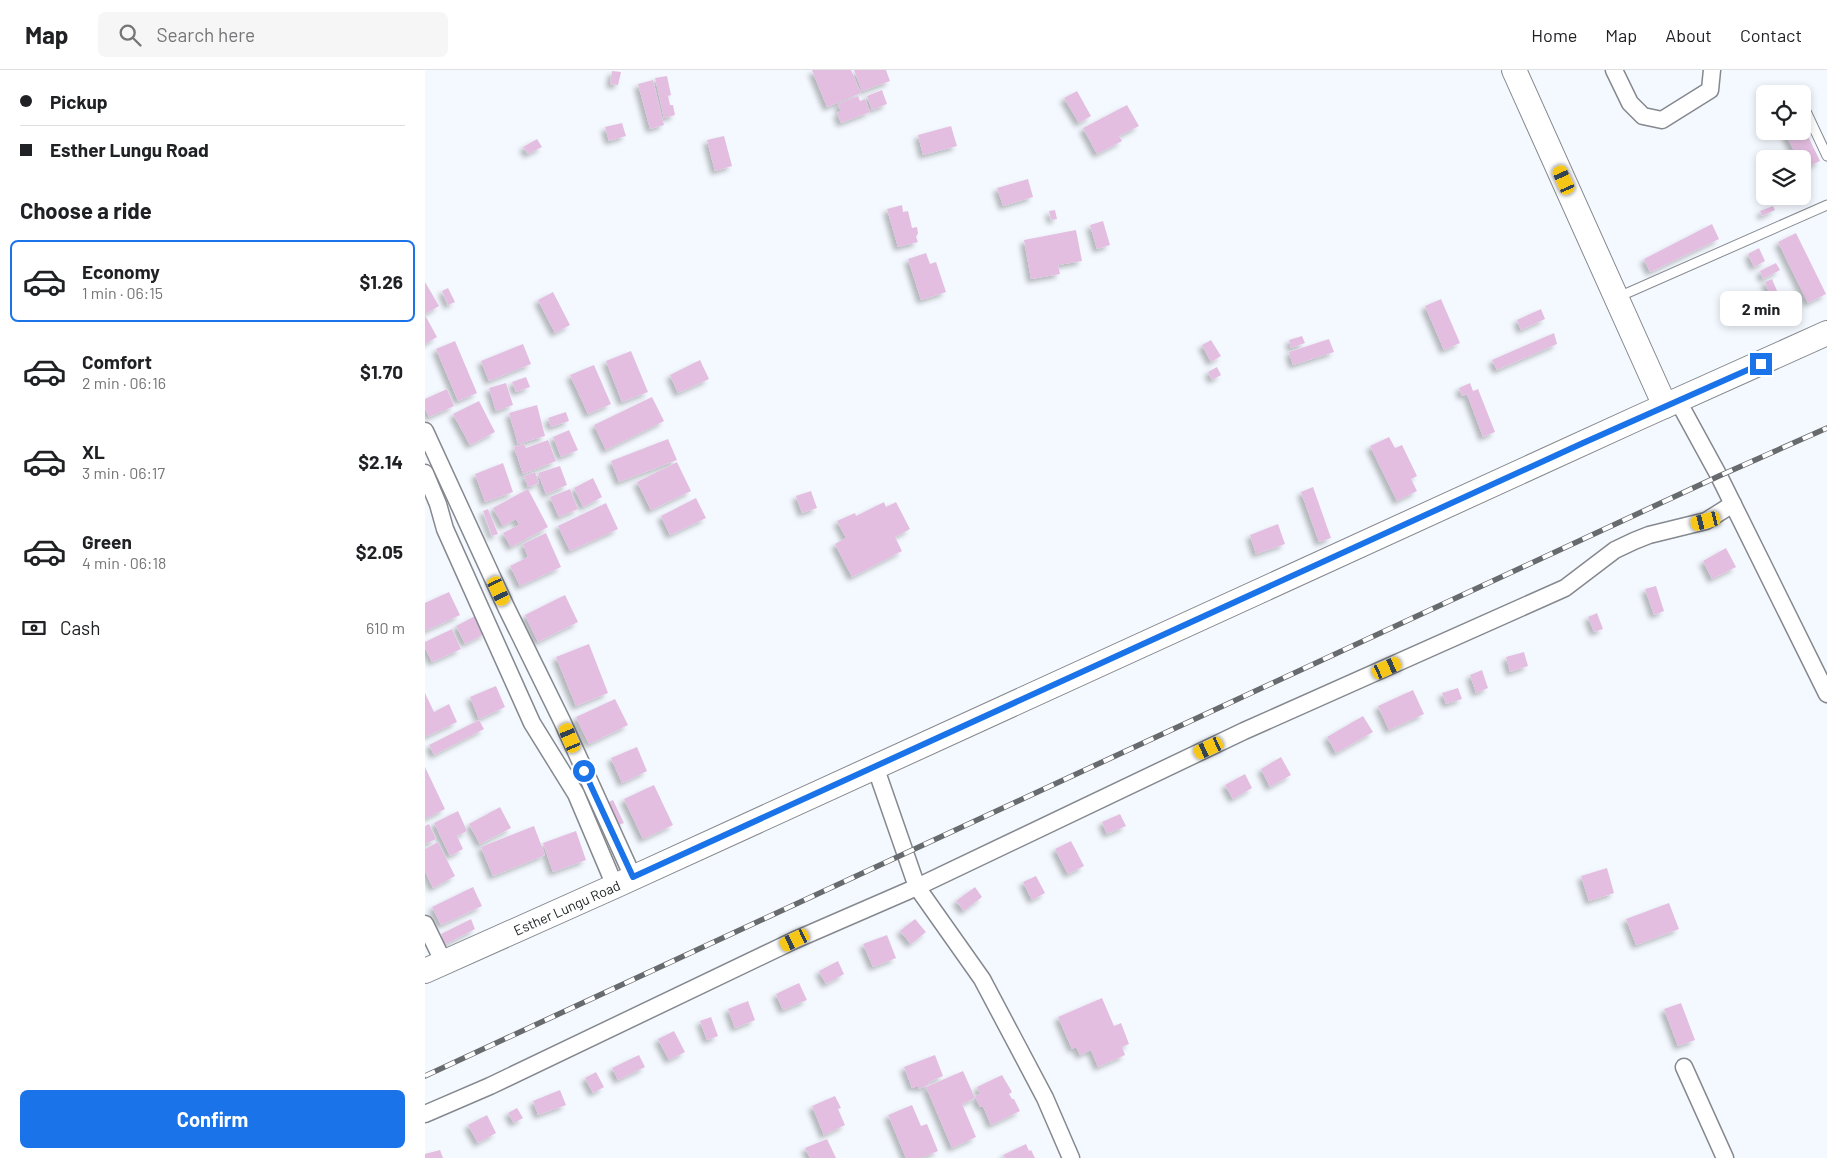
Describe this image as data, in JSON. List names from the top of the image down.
{
  "streets": {
    "street": ["Esther Lungu Road"]
  },
  "page": {
    "header": "Map",
    "search": "Search here",
    "nav": [
      "Home",
      "Map",
      "About",
      "Contact"
    ],
    "banner": ["Pickup", "Esther Lungu Road"],
    "heading": "Choose a ride",
    "list": [
      {
        "name": "Economy",
        "note": "1 min · 06:15",
        "value": "$1.26"
      },
      {
        "name": "Comfort",
        "note": "2 min · 06:16",
        "value": "$1.70"
      },
      {
        "name": "XL",
        "note": "3 min · 06:17",
        "value": "$2.14"
      },
      {
        "name": "Green",
        "note": "4 min · 06:18",
        "value": "$2.05"
      }
    ],
    "bubble": "2 min",
    "pay": ["Cash", "610 m"],
    "buttons": "Confirm"
  }
}
